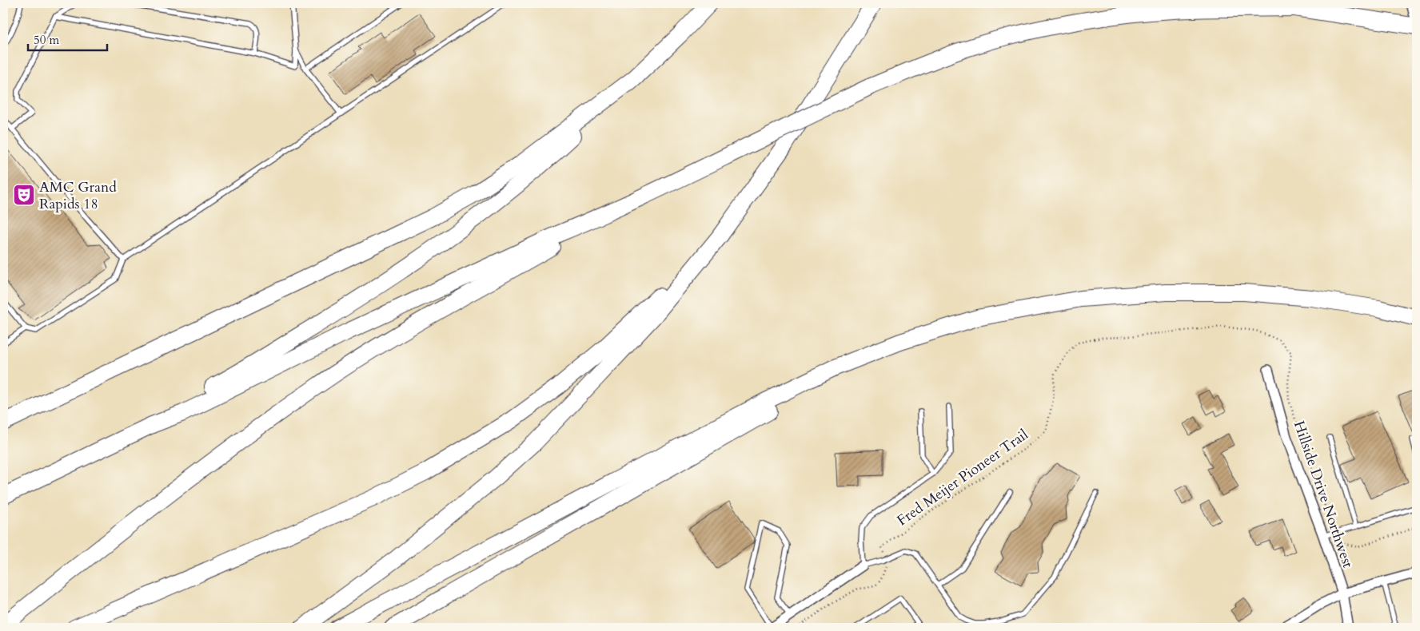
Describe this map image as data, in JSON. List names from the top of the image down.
{
  "streets": {
    "street": ["Hillside Drive Northwest"],
    "path": ["Fred Meijer Pioneer Trail"]
  },
  "places": {
    "theatre": ["AMC Grand Rapids 18"]
  },
  "scale_bar": "50 m"
}
